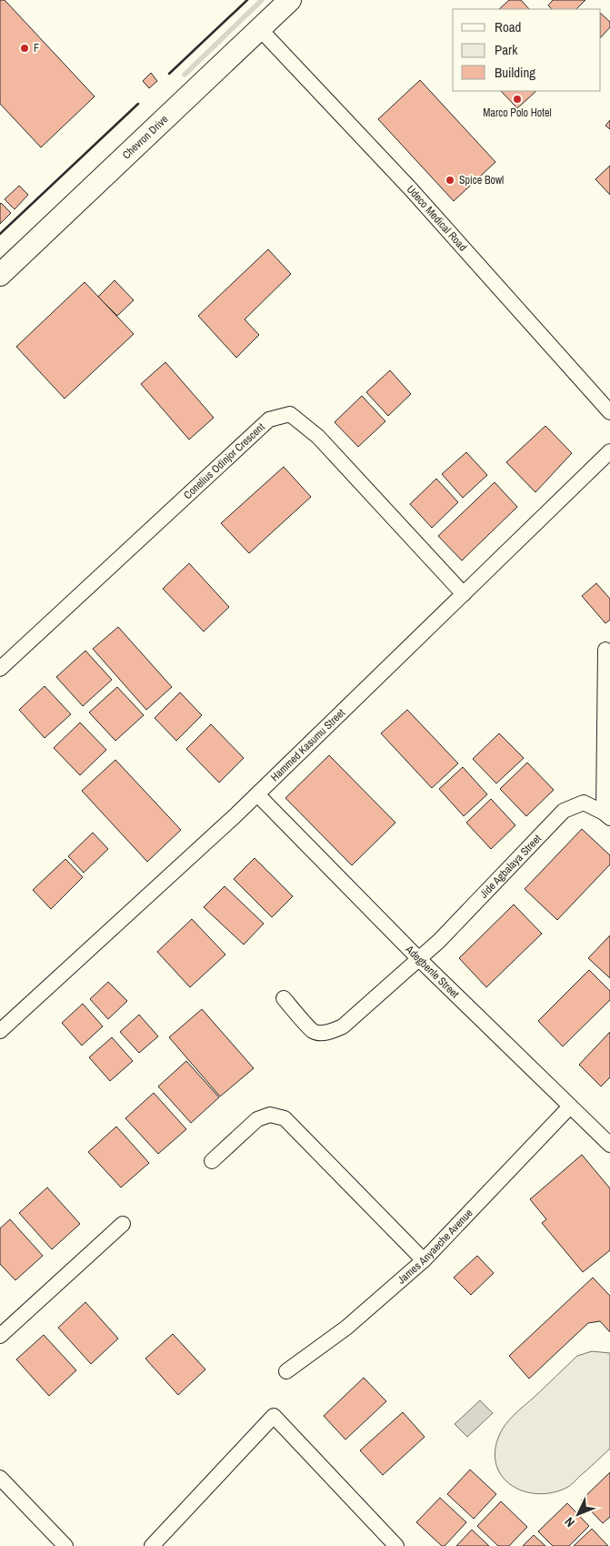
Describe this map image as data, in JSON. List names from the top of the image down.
{
  "streets": {
    "main road": ["Chevron Drive"],
    "street": [
      "Udeco Medical Road",
      "Conelius Odinjor Crescent",
      "Hammed Kasumu Street",
      "Jide Agbalaya Street",
      "Adegbenle Street",
      "James Anyaeche Avenue"
    ]
  },
  "crossings": [
    ["Chevron Drive", "Udeco Medical Road"],
    ["Conelius Odinjor Crescent", "Hammed Kasumu Street"],
    ["Hammed Kasumu Street", "Adegbenle Street"],
    ["Jide Agbalaya Street", "Adegbenle Street"],
    ["Adegbenle Street", "James Anyaeche Avenue"]
  ],
  "places": ["F", "Marco Polo Hotel", "Spice Bowl"],
  "legend": ["Road", "Park", "Building"],
  "north": "bottom left"
}
